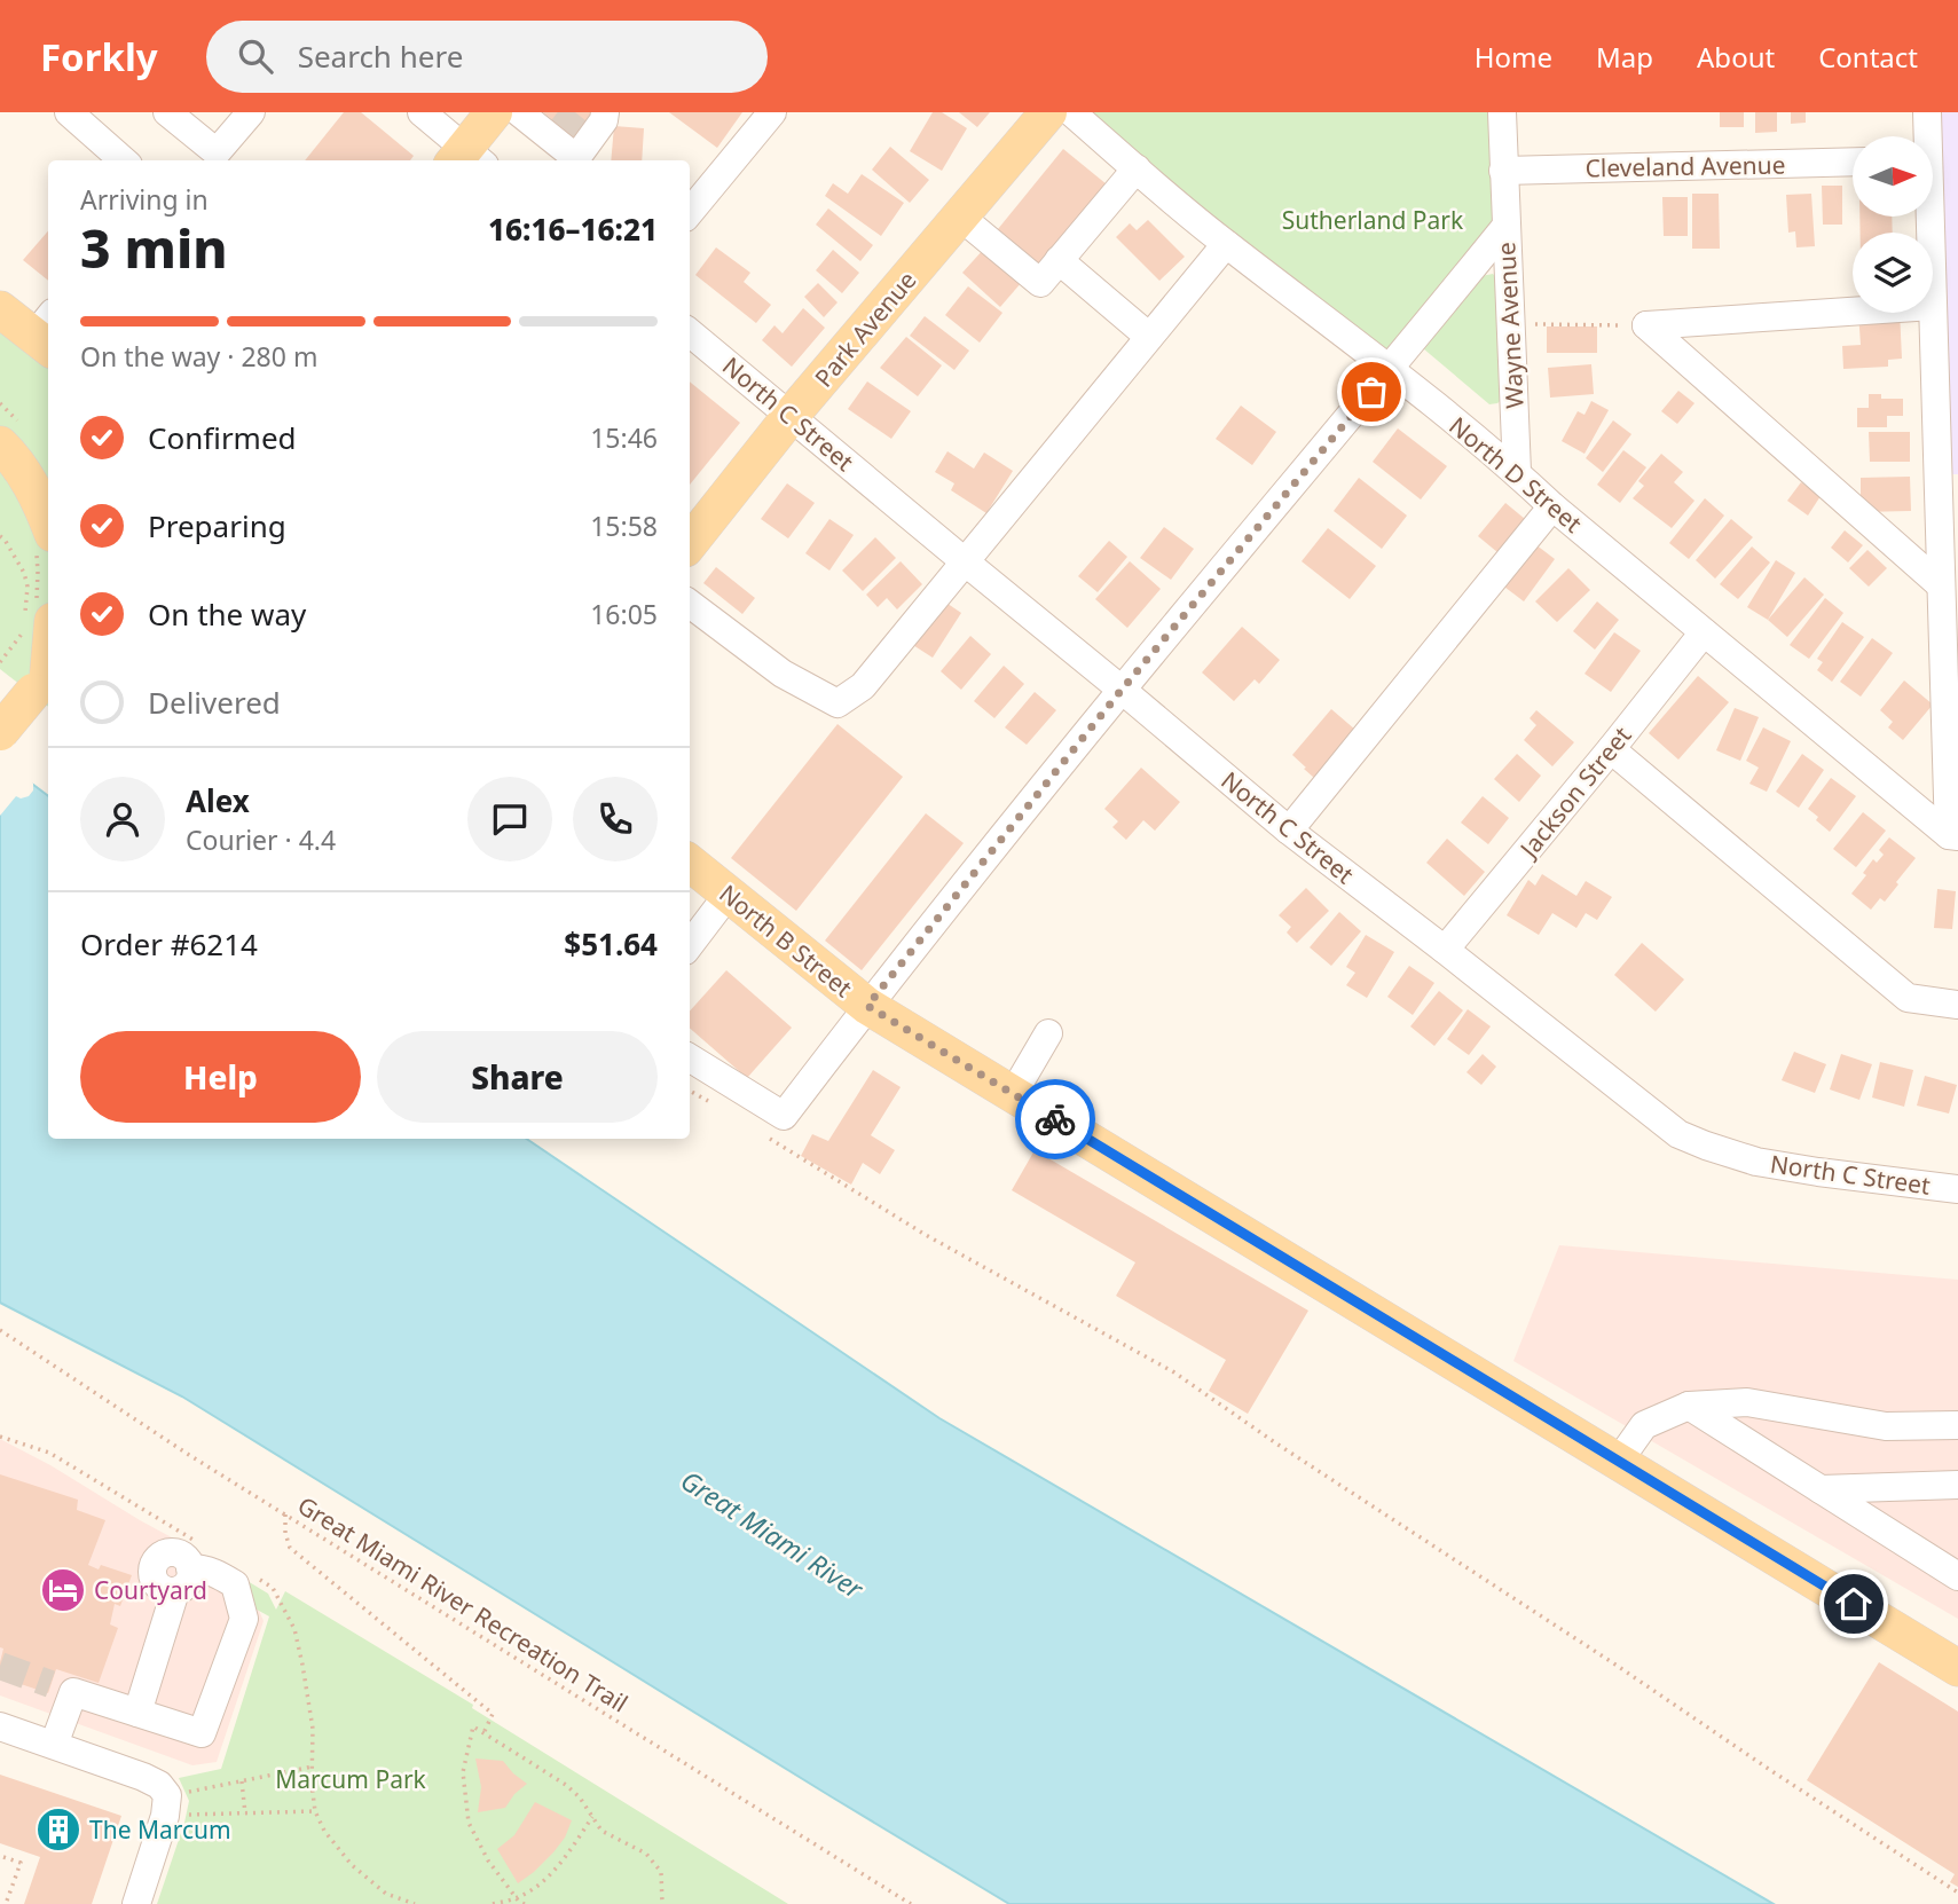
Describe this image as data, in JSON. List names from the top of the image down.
{
  "streets": {
    "main road": ["Park Avenue", "North B Street"],
    "street": [
      "Cleveland Avenue",
      "Wayne Avenue",
      "North C Street",
      "North D Street",
      "Jackson Street"
    ],
    "path": ["Great Miami River Recreation Trail"]
  },
  "crossings": [
    ["Cleveland Avenue", "Wayne Avenue"],
    ["Wayne Avenue", "North C Street"],
    ["Wayne Avenue", "North D Street"],
    ["Wayne Avenue", "North B Street"],
    ["Park Avenue", "North C Street"],
    ["North C Street", "Jackson Street"],
    ["North D Street", "Jackson Street"]
  ],
  "water": ["Great Miami River"],
  "parks": ["Sutherland Park", "Marcum Park"],
  "places": {
    "hotel": ["Courtyard"],
    "building": ["The Marcum"]
  },
  "north": "right",
  "page": {
    "header": "Forkly",
    "search": "Search here",
    "nav": [
      "Home",
      "Map",
      "About",
      "Contact"
    ],
    "heading": ["3 min", "Arriving in", "16:16–16:21"],
    "panel": [
      "Alex",
      "Courier · 4.4",
      "Order #6214",
      "$51.64"
    ],
    "bar": "On the way · 280 m",
    "list": [
      ["Confirmed", "15:46"],
      ["Preparing", "15:58"],
      ["On the way", "16:05"],
      "Delivered"
    ],
    "buttons": ["Help", "Share"]
  }
}
